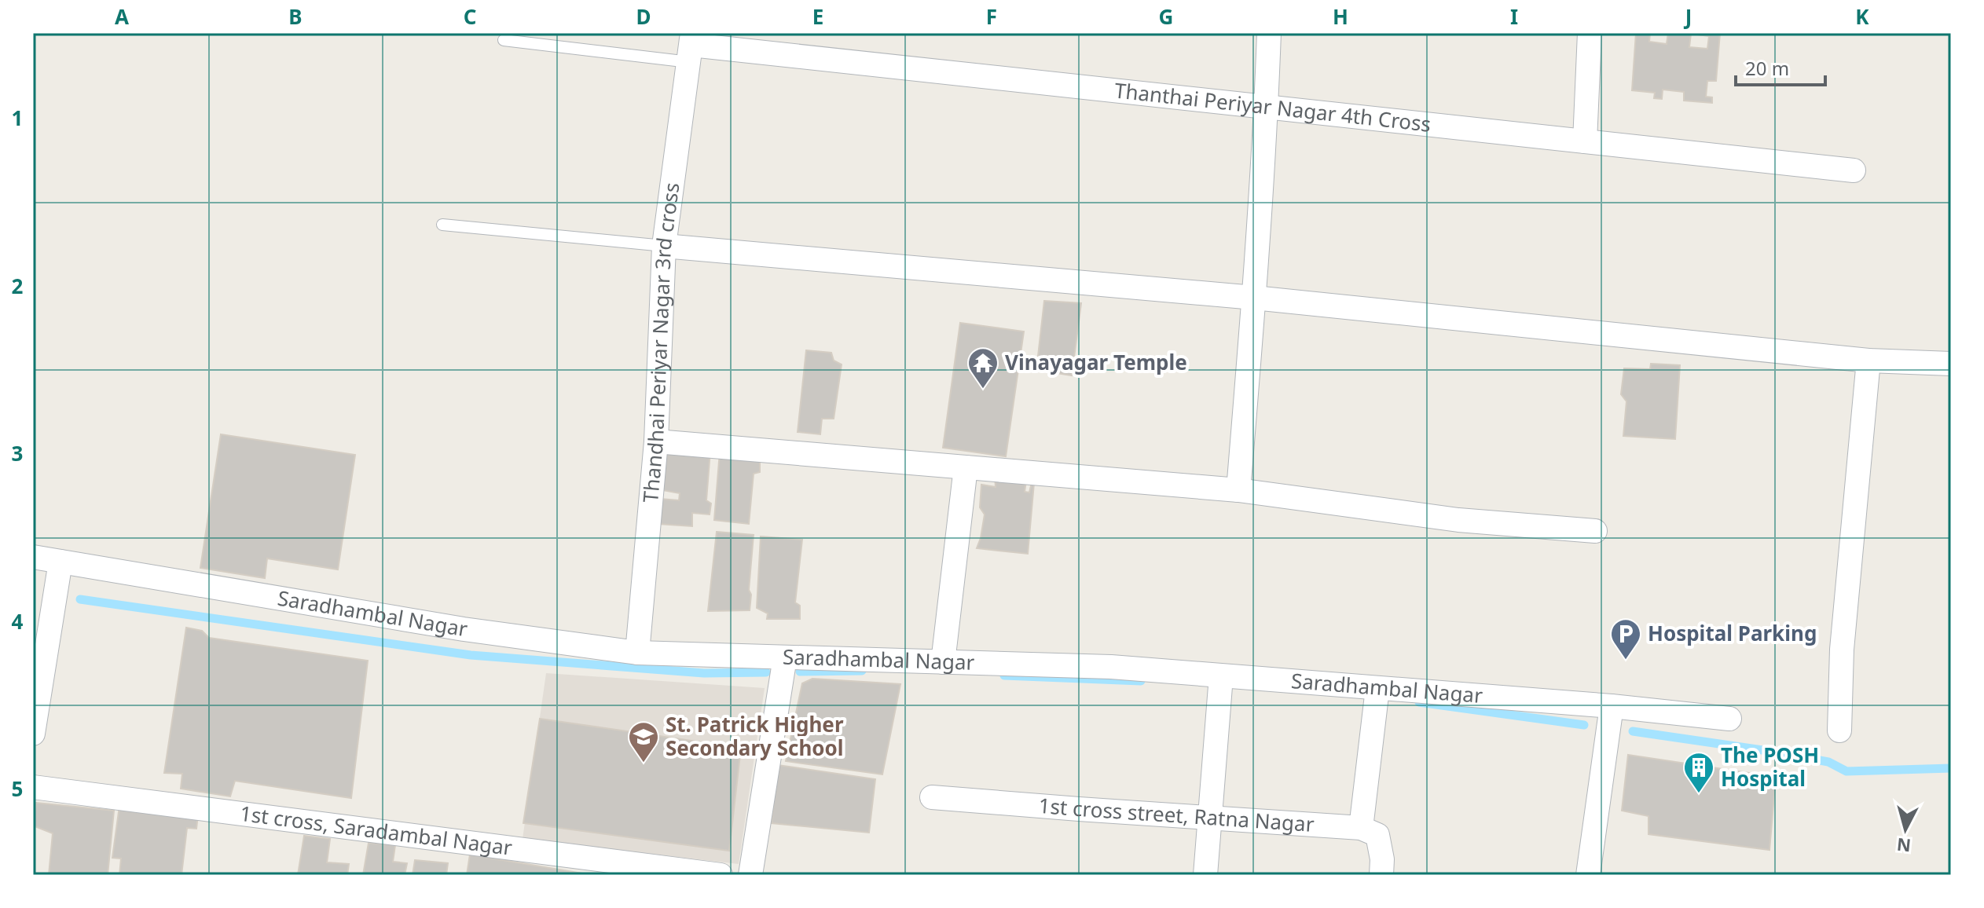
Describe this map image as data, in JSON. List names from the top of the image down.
{
  "streets": {
    "street": [
      "Thanthai Periyar Nagar 4th Cross",
      "Thandhai Periyar Nagar 3rd cross",
      "Saradhambal Nagar",
      "1st cross street, Ratna Nagar",
      "1st cross, Saradambal Nagar"
    ]
  },
  "crossings": [
    ["Thanthai Periyar Nagar 4th Cross", "Thandhai Periyar Nagar 3rd cross"],
    ["Thandhai Periyar Nagar 3rd cross", "Saradhambal Nagar"]
  ],
  "places": {
    "temple": ["Vinayagar Temple"],
    "parking": ["Hospital Parking"],
    "school or university": ["St. Patrick Higher Secondary School"],
    "building": ["The POSH Hospital"]
  },
  "scale_bar": "20 m",
  "north": "bottom",
  "grid": {
    "columns": [
      "A",
      "B",
      "C",
      "D",
      "E",
      "F",
      "G",
      "H",
      "I",
      "J",
      "K"
    ],
    "rows": [
      "1",
      "2",
      "3",
      "4",
      "5"
    ]
  }
}
